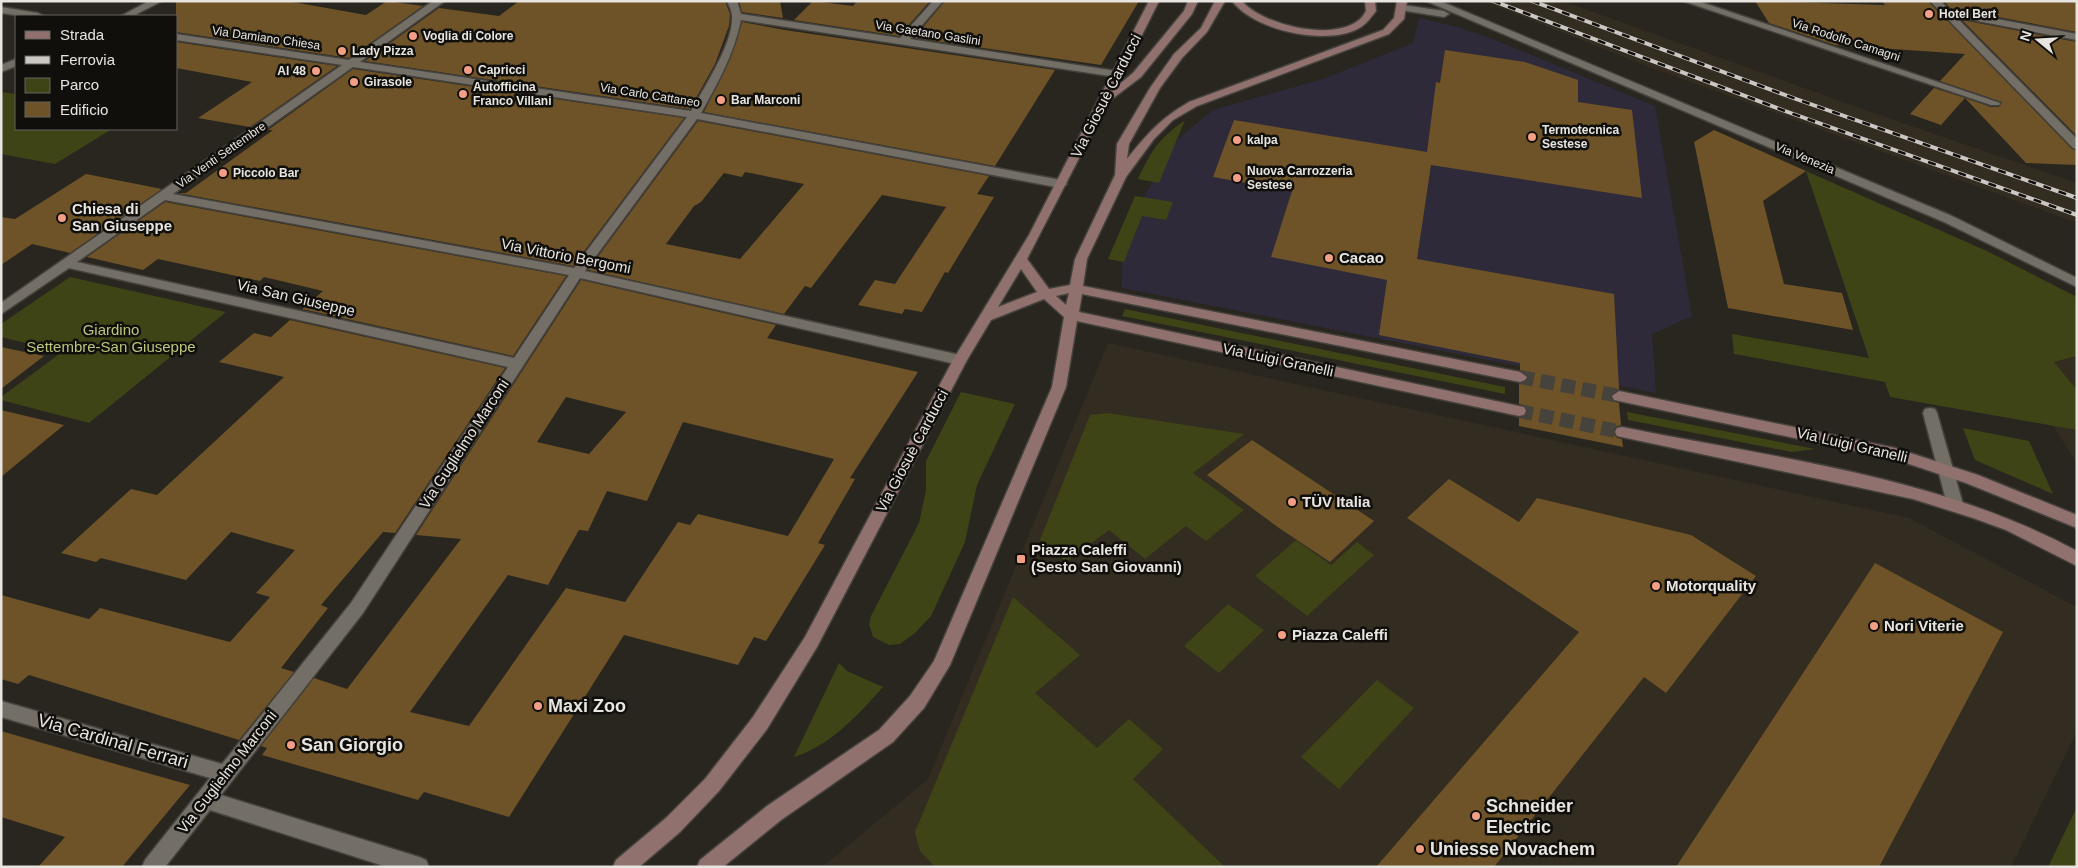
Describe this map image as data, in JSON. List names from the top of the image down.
{
  "streets": {
    "main road": ["Via Giosuè Carducci", "Via Luigi Granelli"],
    "street": [
      "Via Gaetano Gaslini",
      "Via Damiano Chiesa",
      "Via Rodolfo Camagni",
      "Via Carlo Cattaneo",
      "Via Venti Settembre",
      "Via Venezia",
      "Via Vittorio Bergomi",
      "Via San Giuseppe",
      "Via Guglielmo Marconi",
      "Via Cardinal Ferrari"
    ]
  },
  "crossings": [
    ["Via Gaetano Gaslini", "Via Giosuè Carducci"],
    ["Via Gaetano Gaslini", "Via Guglielmo Marconi"],
    ["Via Damiano Chiesa", "Via Carlo Cattaneo"],
    ["Via Damiano Chiesa", "Via Venti Settembre"],
    ["Via Carlo Cattaneo", "Via Giosuè Carducci"],
    ["Via Carlo Cattaneo", "Via Venti Settembre"],
    ["Via Carlo Cattaneo", "Via Guglielmo Marconi"],
    ["Via Giosuè Carducci", "Via Vittorio Bergomi"],
    ["Via Giosuè Carducci", "Via Luigi Granelli"],
    ["Via Venti Settembre", "Via Vittorio Bergomi"],
    ["Via Venti Settembre", "Via San Giuseppe"],
    ["Via Vittorio Bergomi", "Via Guglielmo Marconi"],
    ["Via San Giuseppe", "Via Guglielmo Marconi"],
    ["Via Guglielmo Marconi", "Via Cardinal Ferrari"]
  ],
  "parks": ["Giardino Settembre-San Giuseppe"],
  "places": {
    "other": [
      "Hotel Bert",
      "Voglia di Colore",
      "Lady Pizza",
      "Capricci",
      "Al 48",
      "Girasole",
      "Autofficina Franco Villani",
      "Bar Marconi",
      "Termotecnica Sestese",
      "kalpa",
      "Piccolo Bar",
      "Nuova Carrozzeria Sestese",
      "Chiesa di San Giuseppe",
      "Cacao",
      "TÜV Italia",
      "Motorquality",
      "Nori Viterie",
      "Piazza Caleffi",
      "Maxi Zoo",
      "San Giorgio",
      "Schneider Electric",
      "Uniesse Novachem"
    ],
    "transit": ["Piazza Caleffi (Sesto San Giovanni)"]
  },
  "legend": [
    "Strada",
    "Ferrovia",
    "Parco",
    "Edificio"
  ],
  "north": "left"
}
